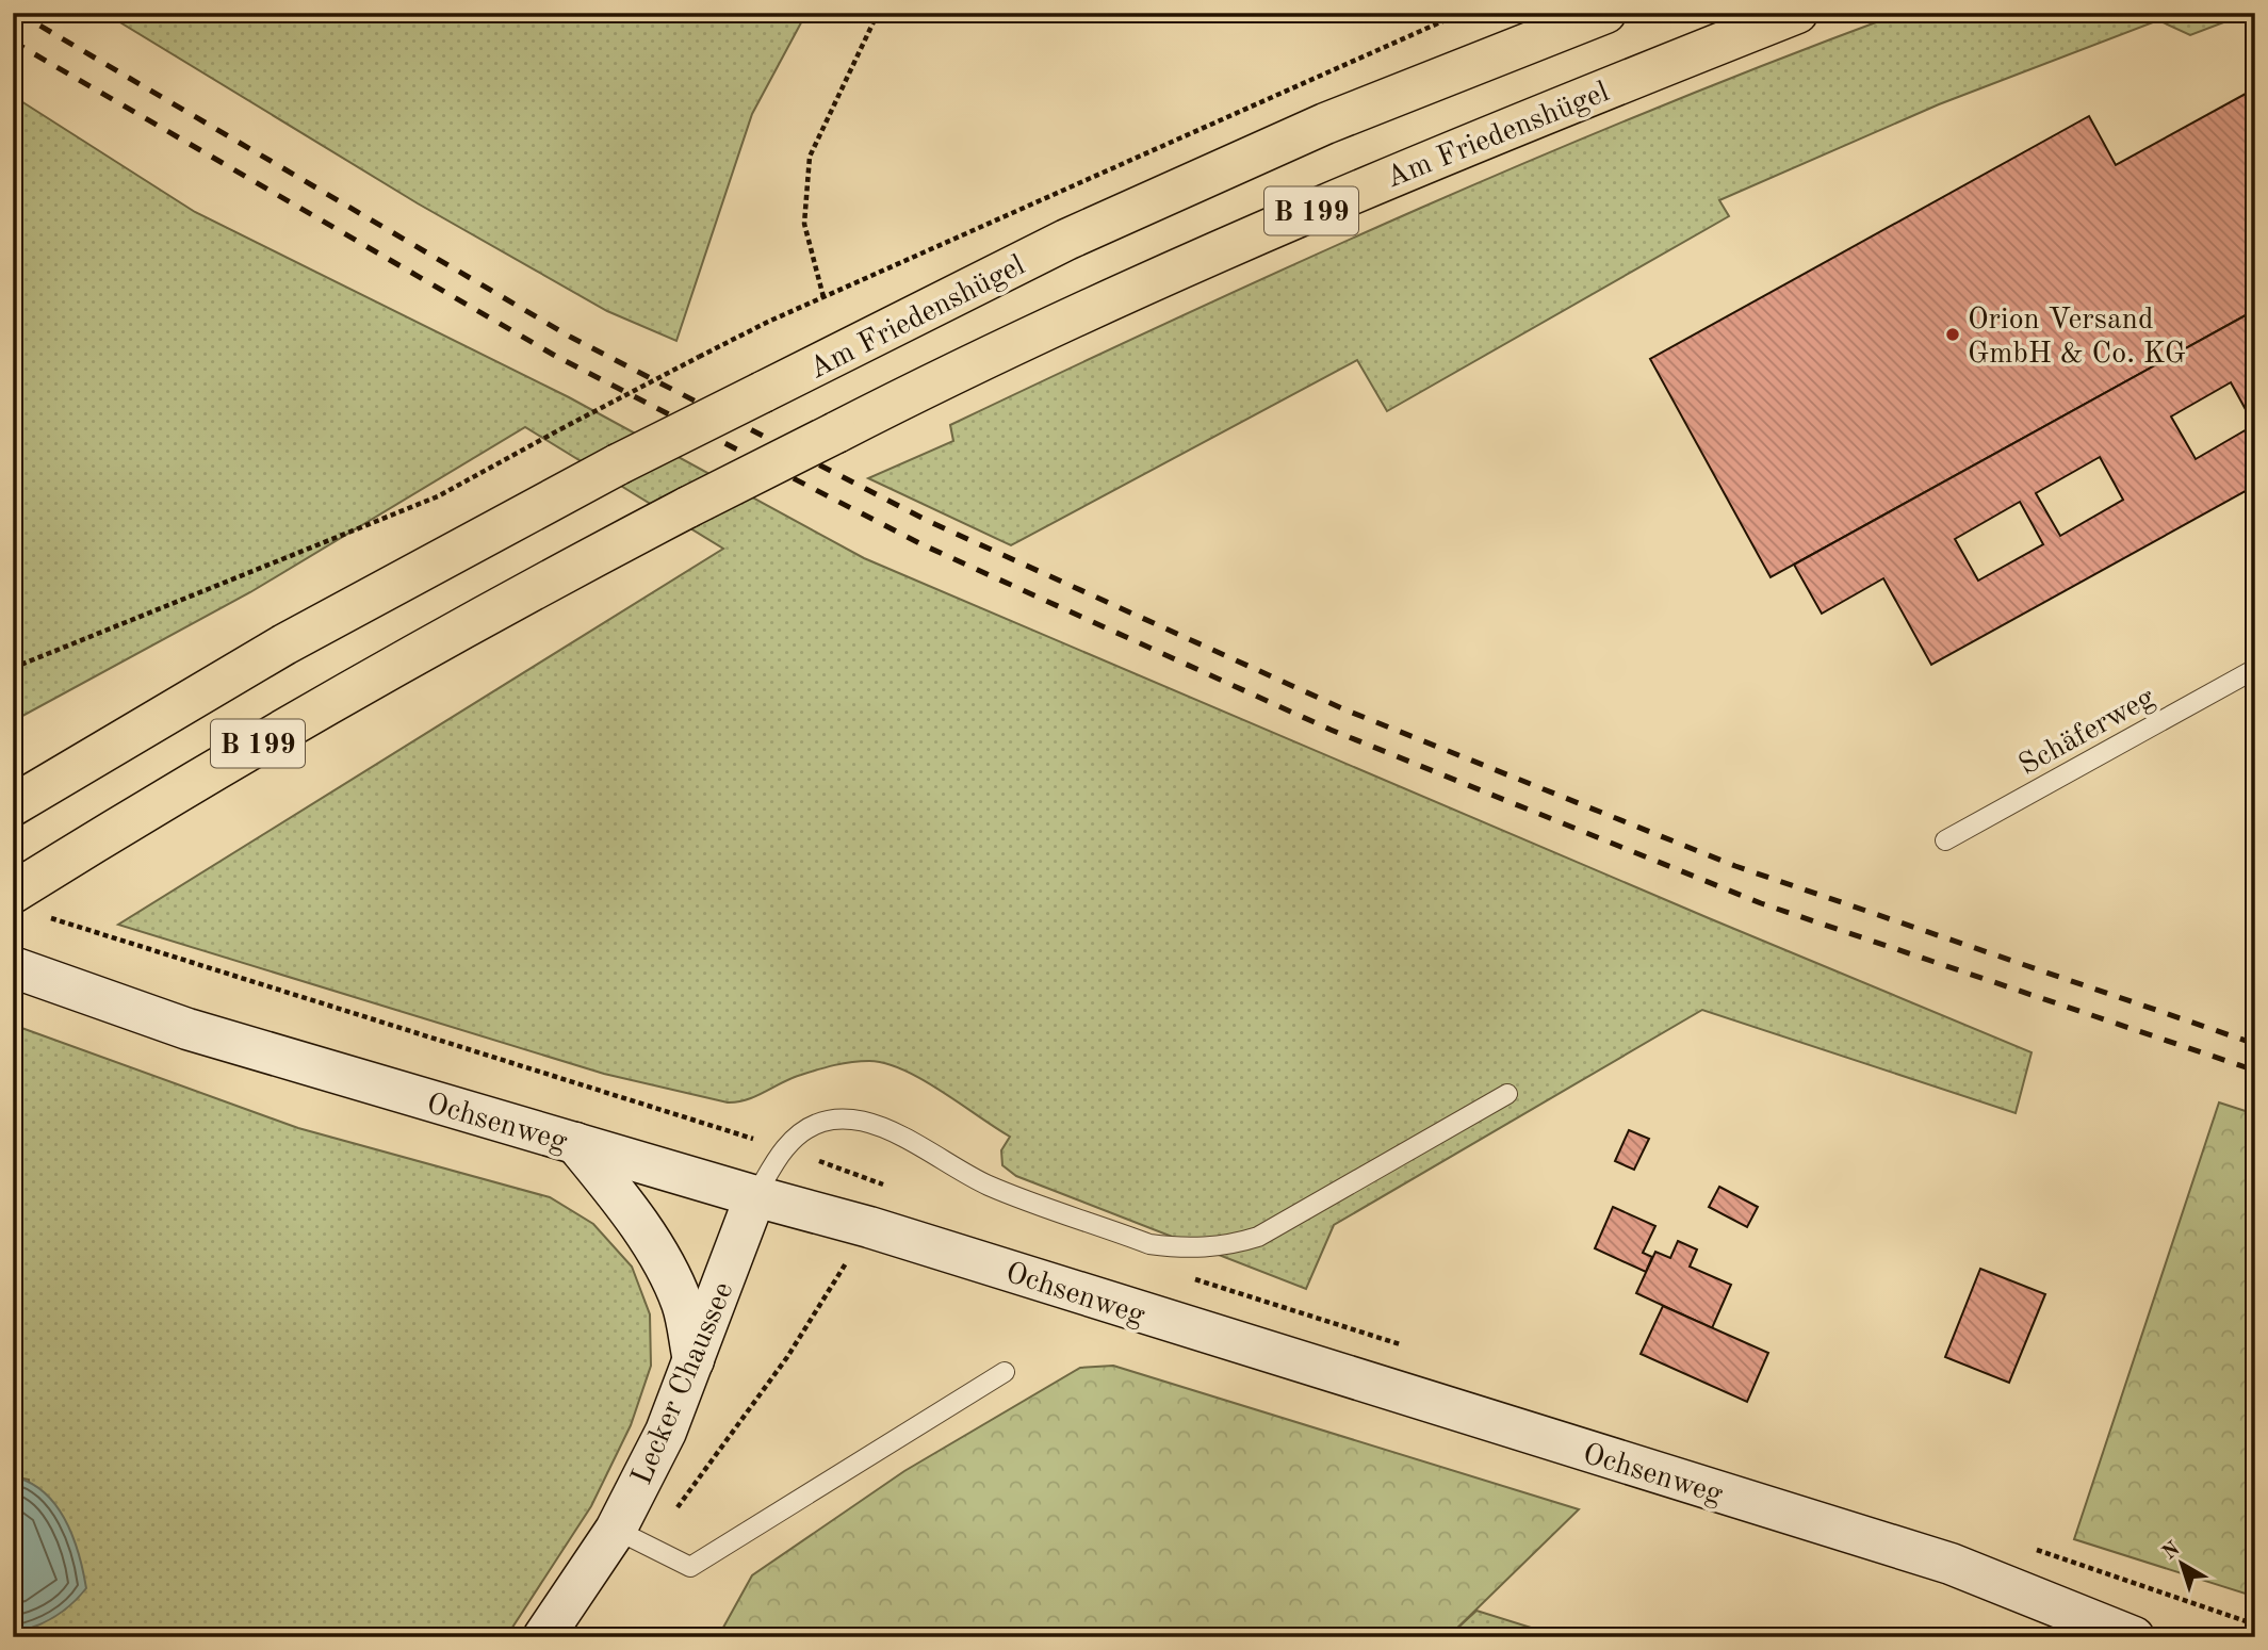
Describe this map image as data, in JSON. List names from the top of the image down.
{
  "streets": {
    "highway": ["Am Friedenshügel", "B 199"],
    "main road": ["Ochsenweg", "Lecker Chaussee"],
    "lane": ["Schäferweg"]
  },
  "crossings": [
    ["Ochsenweg", "Lecker Chaussee"]
  ],
  "places": ["Orion Versand GmbH & Co. KG"],
  "north": "top left"
}
